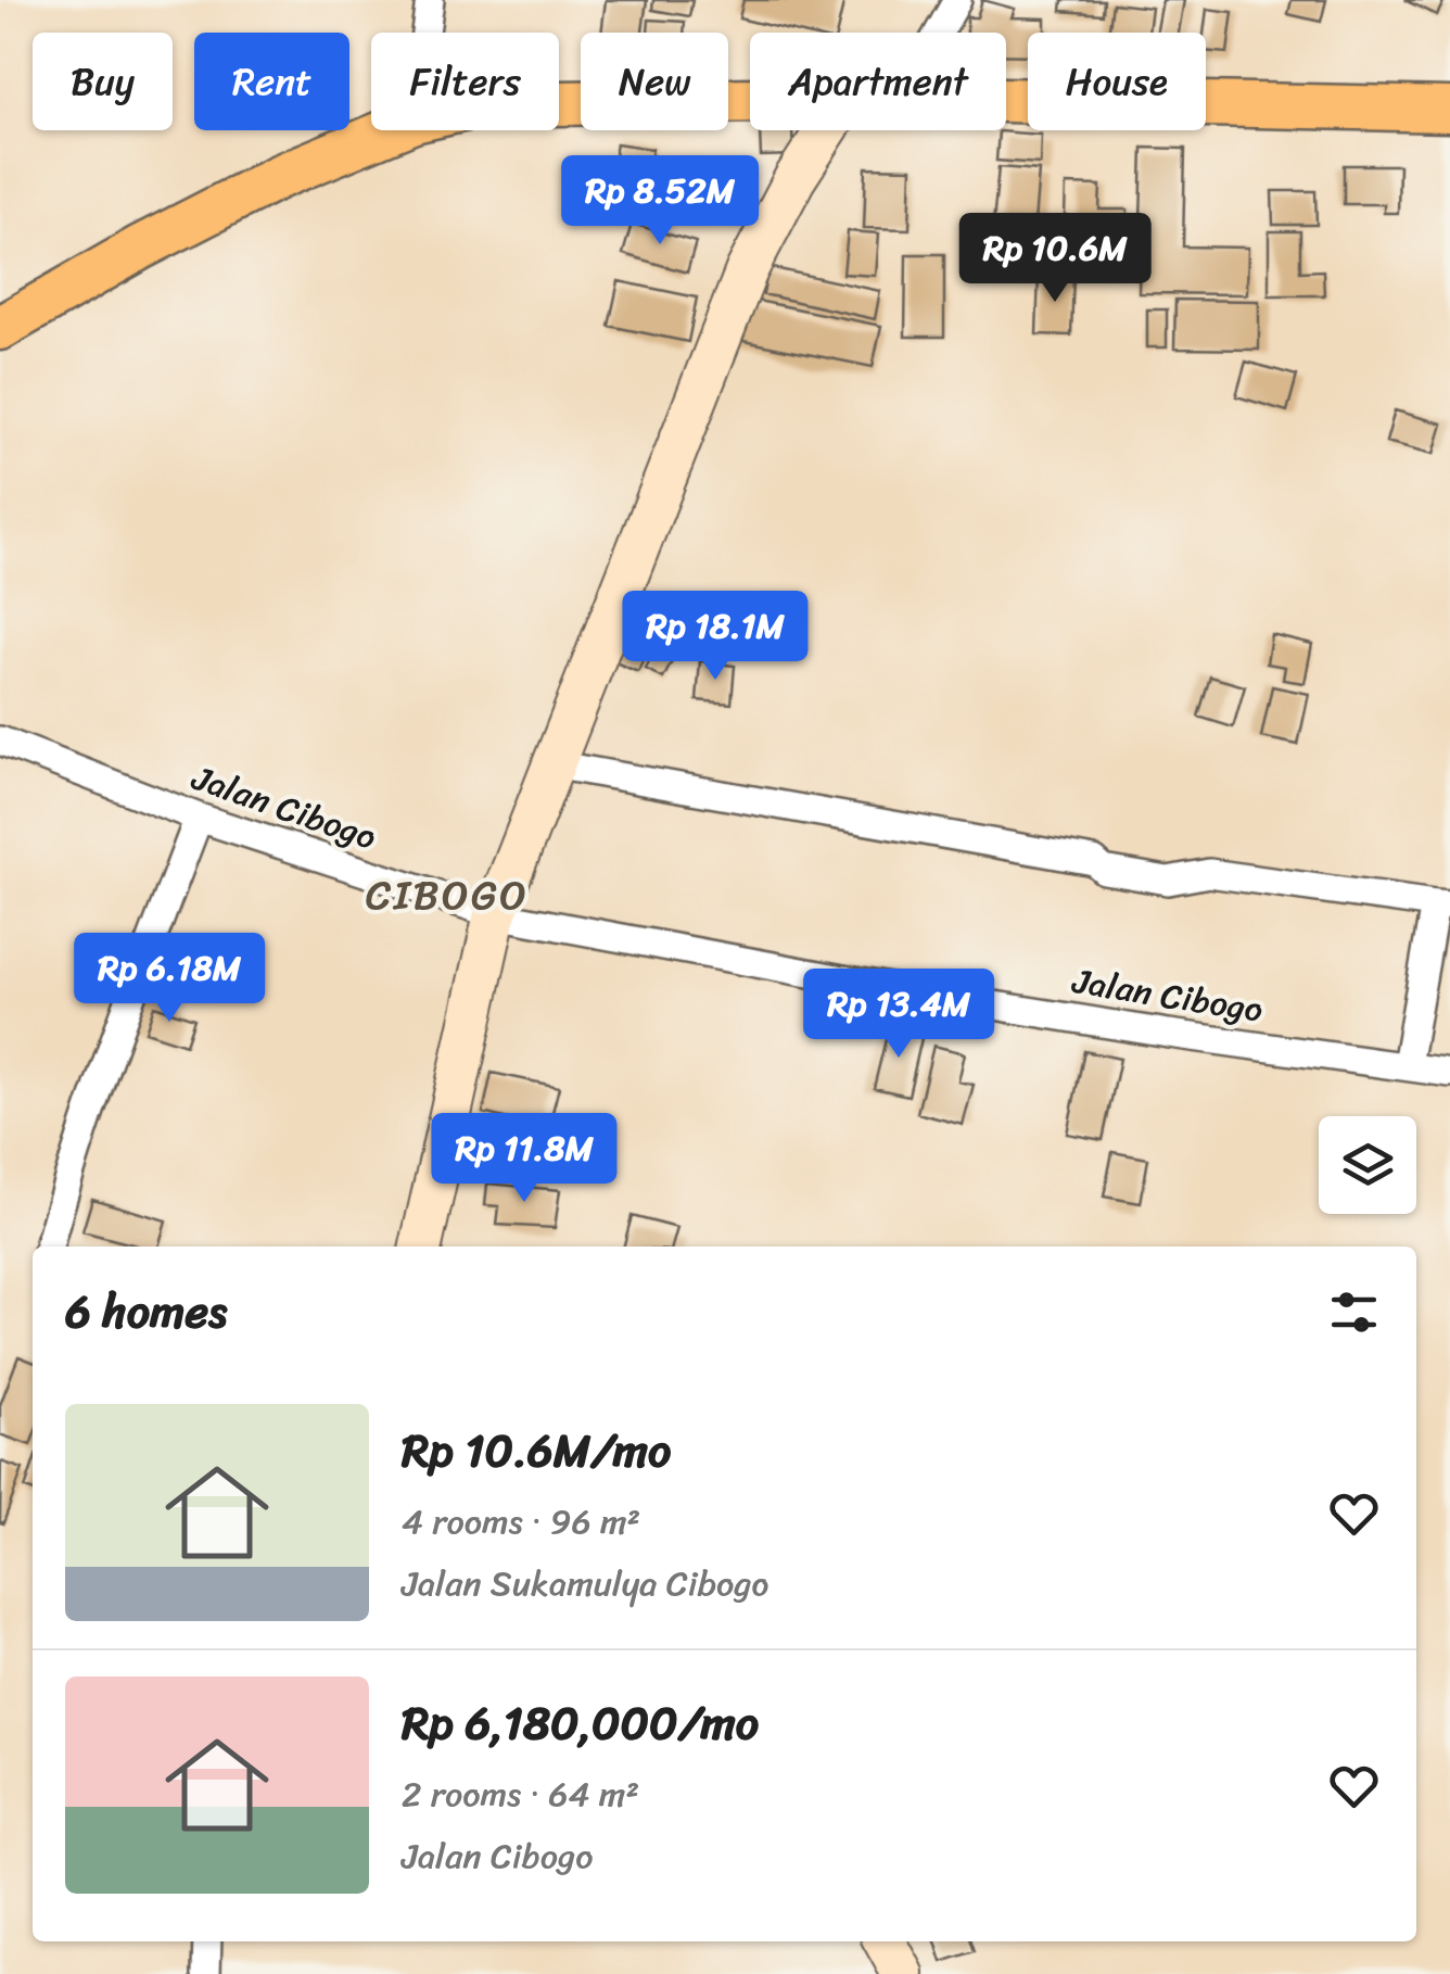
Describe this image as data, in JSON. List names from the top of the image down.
{
  "streets": {
    "street": ["Jalan Cibogo"]
  },
  "districts": ["CIBOGO"],
  "page": {
    "chip": [
      "Buy",
      "Rent",
      "Filters",
      "New",
      "Apartment",
      "House"
    ],
    "price": [
      "Rp 8.52M",
      "Rp 10.6M",
      "Rp 18.1M",
      "Rp 6.18M",
      "Rp 13.4M",
      "Rp 11.8M"
    ],
    "heading": "6 homes",
    "list": [
      {
        "name": "Rp 10.6M/mo",
        "note": "4 rooms · 96 m² · Jalan Sukamulya Cibogo"
      },
      {
        "name": "Rp 6,180,000/mo",
        "note": "2 rooms · 64 m² · Jalan Cibogo"
      }
    ]
  }
}
